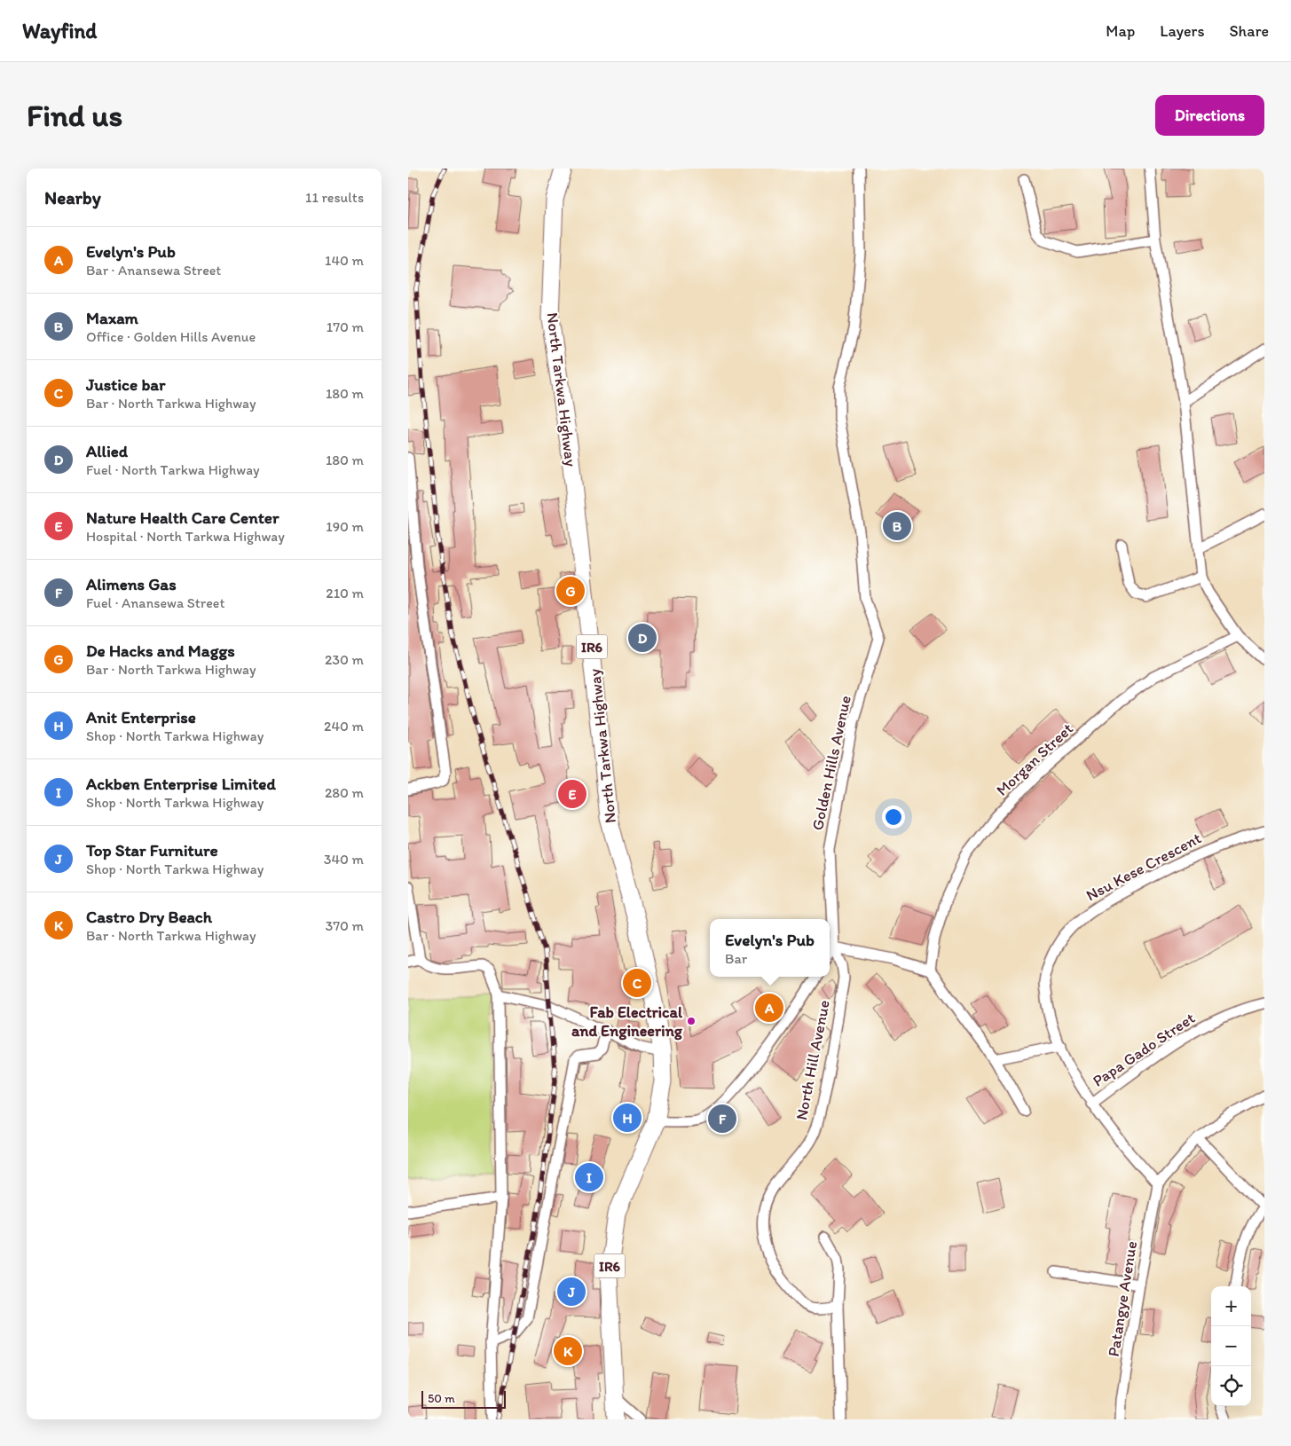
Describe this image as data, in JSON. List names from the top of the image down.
{
  "streets": {
    "main road": ["North Tarkwa Highway", "IR6"],
    "street": [
      "Morgan Street",
      "Golden Hills Avenue",
      "Nsu Kese Crescent",
      "Papa Gado Street",
      "North Hill Avenue",
      "Patangye Avenue"
    ]
  },
  "crossings": [
    ["Golden Hills Avenue", "North Hill Avenue"],
    ["Nsu Kese Crescent", "Papa Gado Street"],
    ["Nsu Kese Crescent", "Patangye Avenue"]
  ],
  "places": ["Fab Electrical and Engineering"],
  "scale_bar": "50 m",
  "page": {
    "header": "Wayfind",
    "nav": ["Map", "Layers", "Share"],
    "buttons": "Directions",
    "title": "Find us",
    "heading": ["Nearby", "11 results"],
    "list": [
      {
        "mark": "A",
        "name": "Evelyn's Pub",
        "note": "Bar · Anansewa Street",
        "value": "140 m"
      },
      {
        "mark": "B",
        "name": "Maxam",
        "note": "Office · Golden Hills Avenue",
        "value": "170 m"
      },
      {
        "mark": "C",
        "name": "Justice bar",
        "note": "Bar · North Tarkwa Highway",
        "value": "180 m"
      },
      {
        "mark": "D",
        "name": "Allied",
        "note": "Fuel · North Tarkwa Highway",
        "value": "180 m"
      },
      {
        "mark": "E",
        "name": "Nature Health Care Center",
        "note": "Hospital · North Tarkwa Highway",
        "value": "190 m"
      },
      {
        "mark": "F",
        "name": "Alimens Gas",
        "note": "Fuel · Anansewa Street",
        "value": "210 m"
      },
      {
        "mark": "G",
        "name": "De Hacks and Maggs",
        "note": "Bar · North Tarkwa Highway",
        "value": "230 m"
      },
      {
        "mark": "H",
        "name": "Anit Enterprise",
        "note": "Shop · North Tarkwa Highway",
        "value": "240 m"
      },
      {
        "mark": "I",
        "name": "Ackben Enterprise Limited",
        "note": "Shop · North Tarkwa Highway",
        "value": "280 m"
      },
      {
        "mark": "J",
        "name": "Top Star Furniture",
        "note": "Shop · North Tarkwa Highway",
        "value": "340 m"
      },
      {
        "mark": "K",
        "name": "Castro Dry Beach",
        "note": "Bar · North Tarkwa Highway",
        "value": "370 m"
      }
    ],
    "pins": [
      "B",
      "G",
      "D",
      "E",
      "C",
      "A",
      "H",
      "F",
      "I",
      "J",
      "K"
    ],
    "popup": ["Evelyn's Pub", "Bar"],
    "map_buttons": ["+", "−"],
    "scale": "50 m"
  }
}
